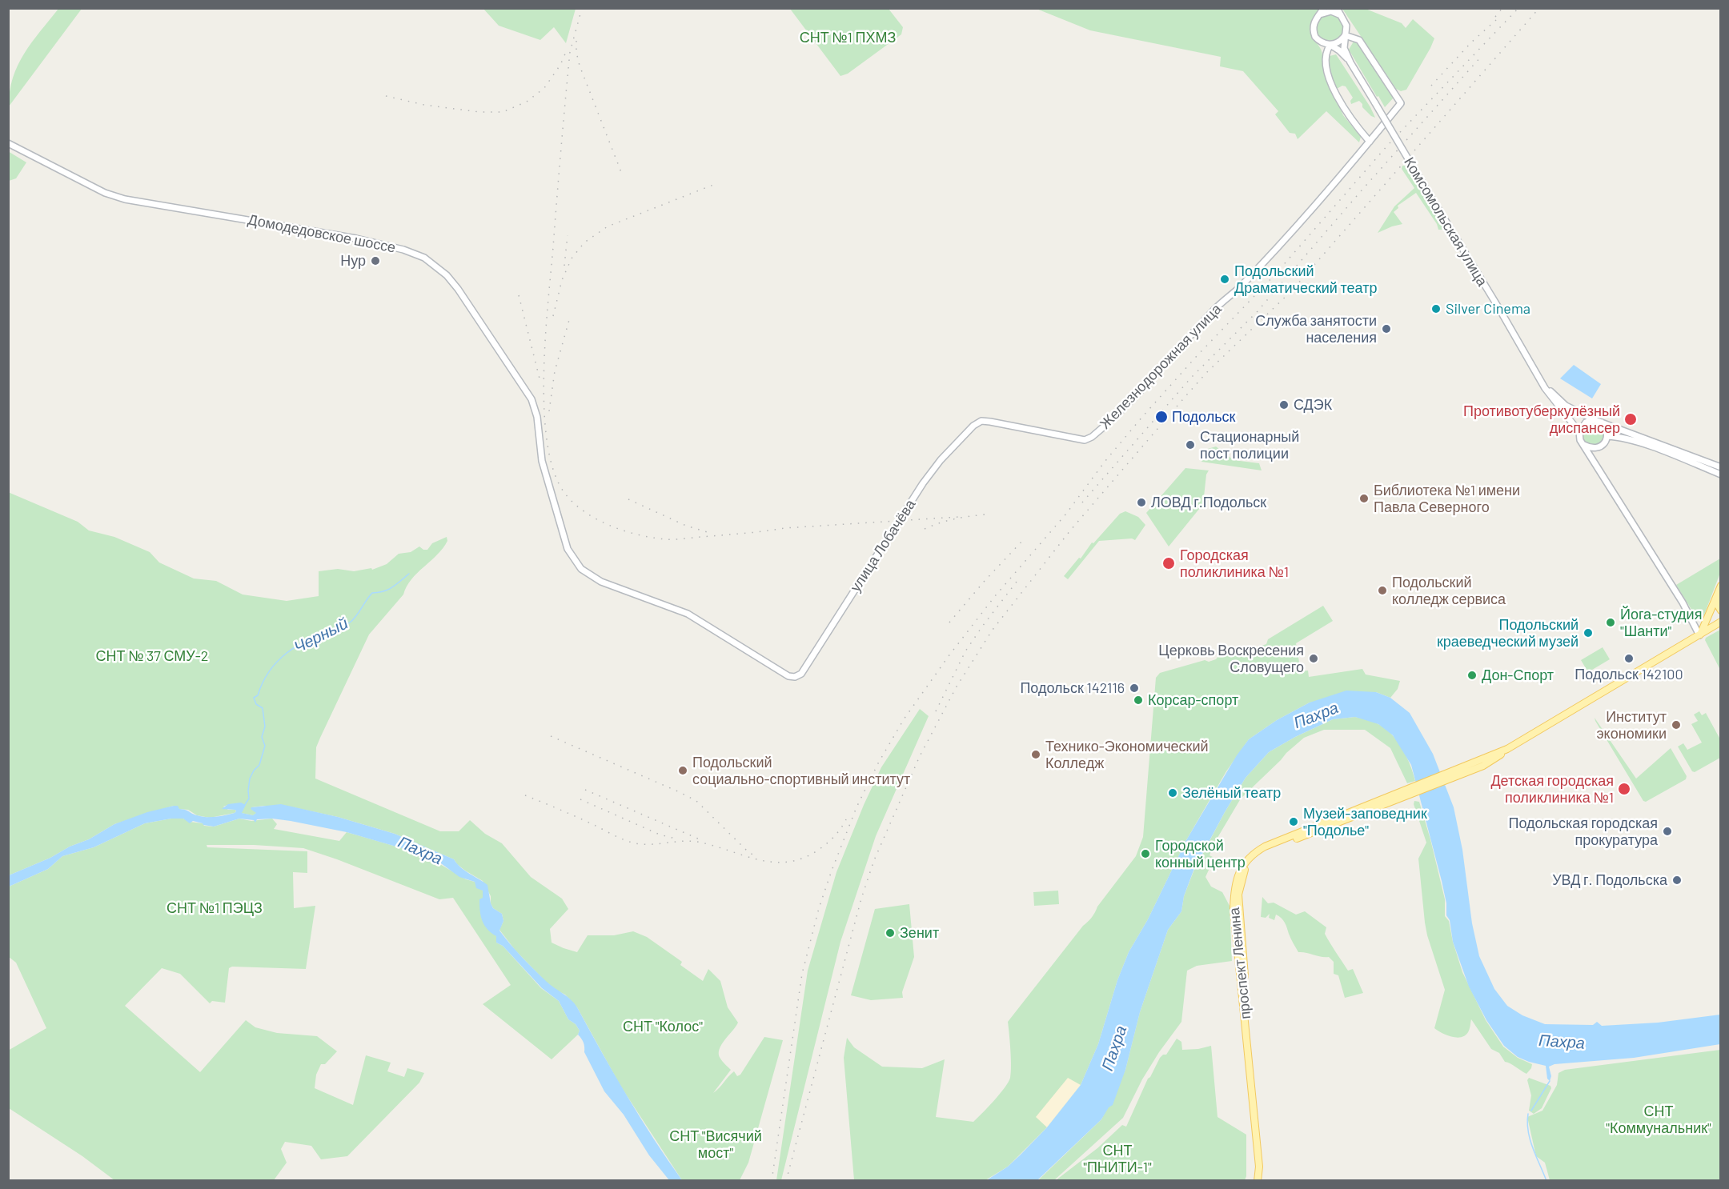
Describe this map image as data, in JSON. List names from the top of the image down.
{
  "streets": {
    "main road": [
      "Комсомольская улица",
      "Домодедовское шоссе",
      "Железнодорожная улица",
      "улица Лобачёва",
      "проспект Ленина"
    ]
  },
  "crossings": [
    ["Комсомольская улица", "Железнодорожная улица"],
    ["Комсомольская улица", "проспект Ленина"],
    ["Домодедовское шоссе", "улица Лобачёва"],
    ["Железнодорожная улица", "улица Лобачёва"]
  ],
  "water": ["Черный", "Пахра"],
  "parks": [
    "СНТ №1 ПХМЗ",
    "СНТ № 37 СМУ-2",
    "СНТ №1 ПЭЦЗ",
    "СНТ \"Колос\"",
    "СНТ \"Коммунальник\"",
    "СНТ \"Висячий мост\"",
    "СНТ \"ПНИТИ-1\""
  ],
  "places": [
    "Нур",
    "Подольский Драматический театр",
    "Silver Cinema",
    "Служба занятости населения",
    "СДЭК",
    "Подольск",
    "Противотуберкулёзный диспансер",
    "Стационарный пост полиции",
    "Библиотека №1 имени Павла Северного",
    "ЛОВД г.Подольск",
    "Городская поликлиника №1",
    "Подольский колледж сервиса",
    "Йога-студия \"Шанти\"",
    "Подольский краеведческий музей",
    "Церковь Воскресения Словущего",
    "Подольск 142100",
    "Дон-Спорт",
    "Подольск 142116",
    "Корсар-спорт",
    "Институт экономики",
    "Технико-Экономический Колледж",
    "Подольский социально-спортивный институт",
    "Детская городская поликлиника №1",
    "Зелёный театр",
    "Музей-заповедник \"Подолье\"",
    "Подольская городская прокуратура",
    "Городской конный центр",
    "УВД г. Подольска",
    "Зенит"
  ]
}
